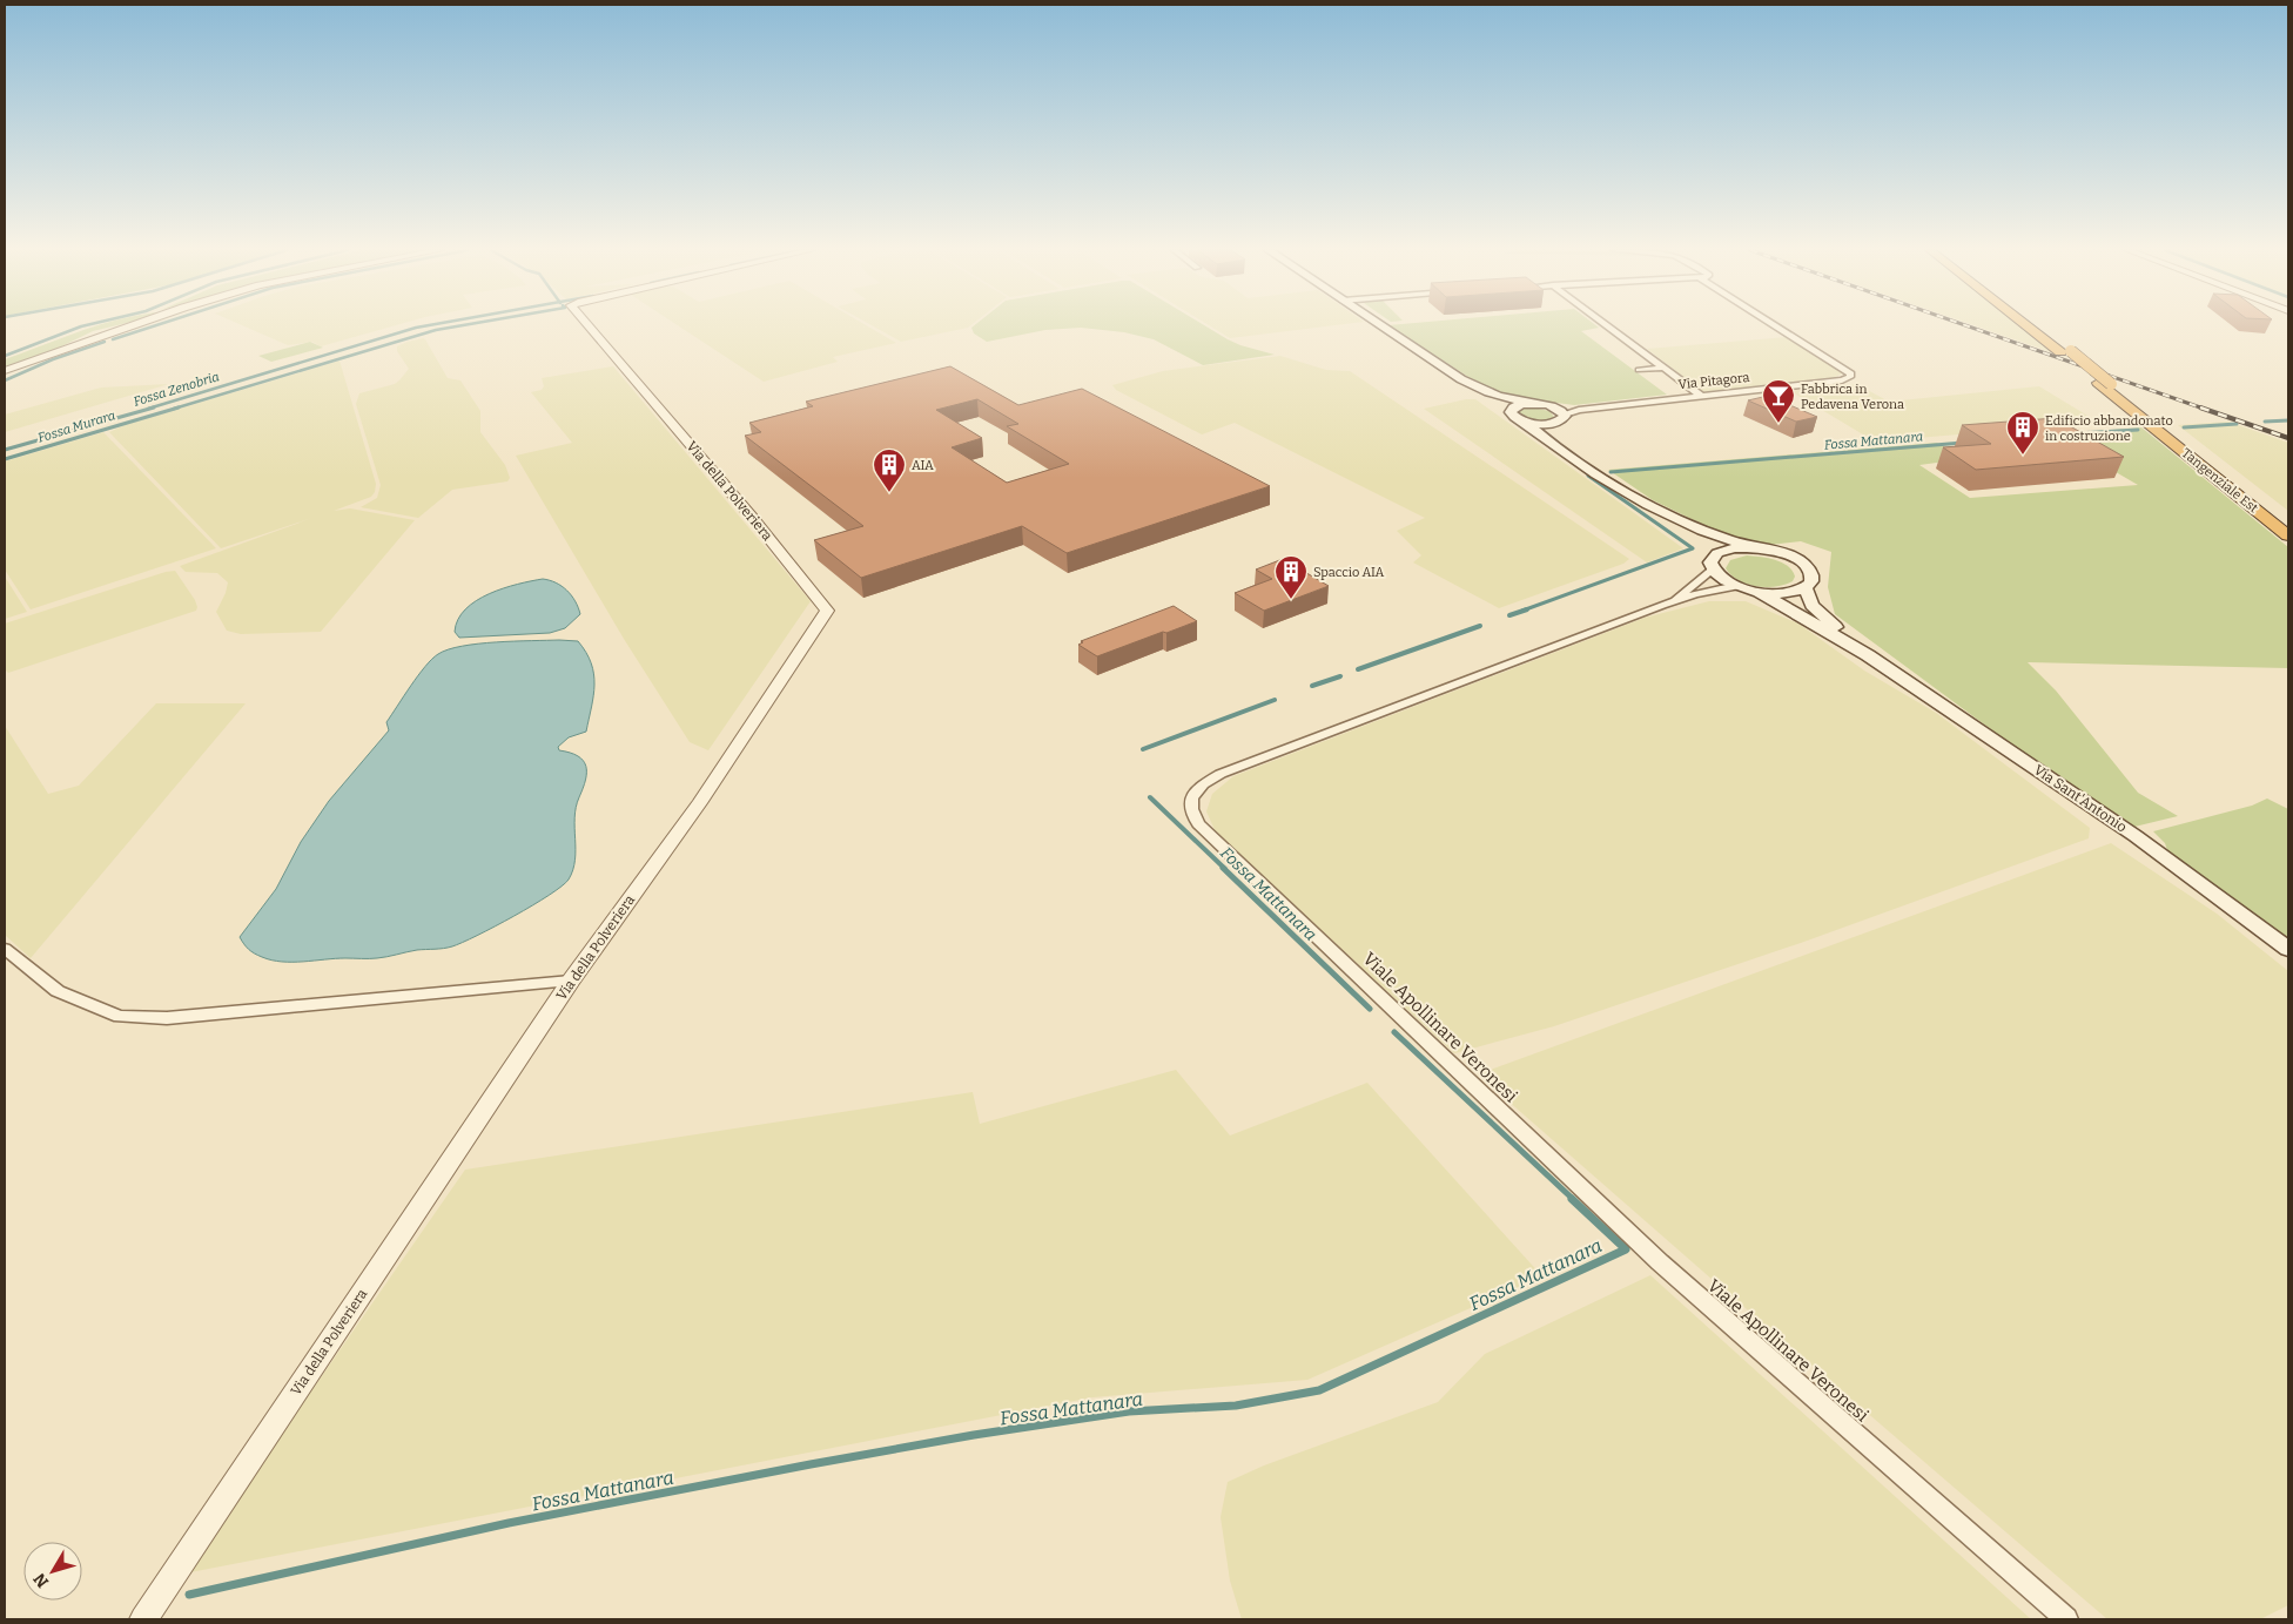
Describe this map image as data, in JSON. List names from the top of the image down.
{
  "streets": {
    "highway": ["Tangenziale Est"],
    "main road": ["Via Sant'Antonio"],
    "street": ["Via Pitagora", "Via della Polveriera", "Viale Apollinare Veronesi"]
  },
  "crossings": [
    ["Via Pitagora", "Via Sant'Antonio"],
    ["Via Sant'Antonio", "Viale Apollinare Veronesi"]
  ],
  "water": ["Fossa Zenobria", "Fossa Murara", "Fossa Mattanara"],
  "places": {
    "bar": ["Fabbrica in Pedavena Verona"],
    "building": ["Edificio abbandonato in costruzione", "AIA", "Spaccio AIA"]
  },
  "north": "bottom left"
}
